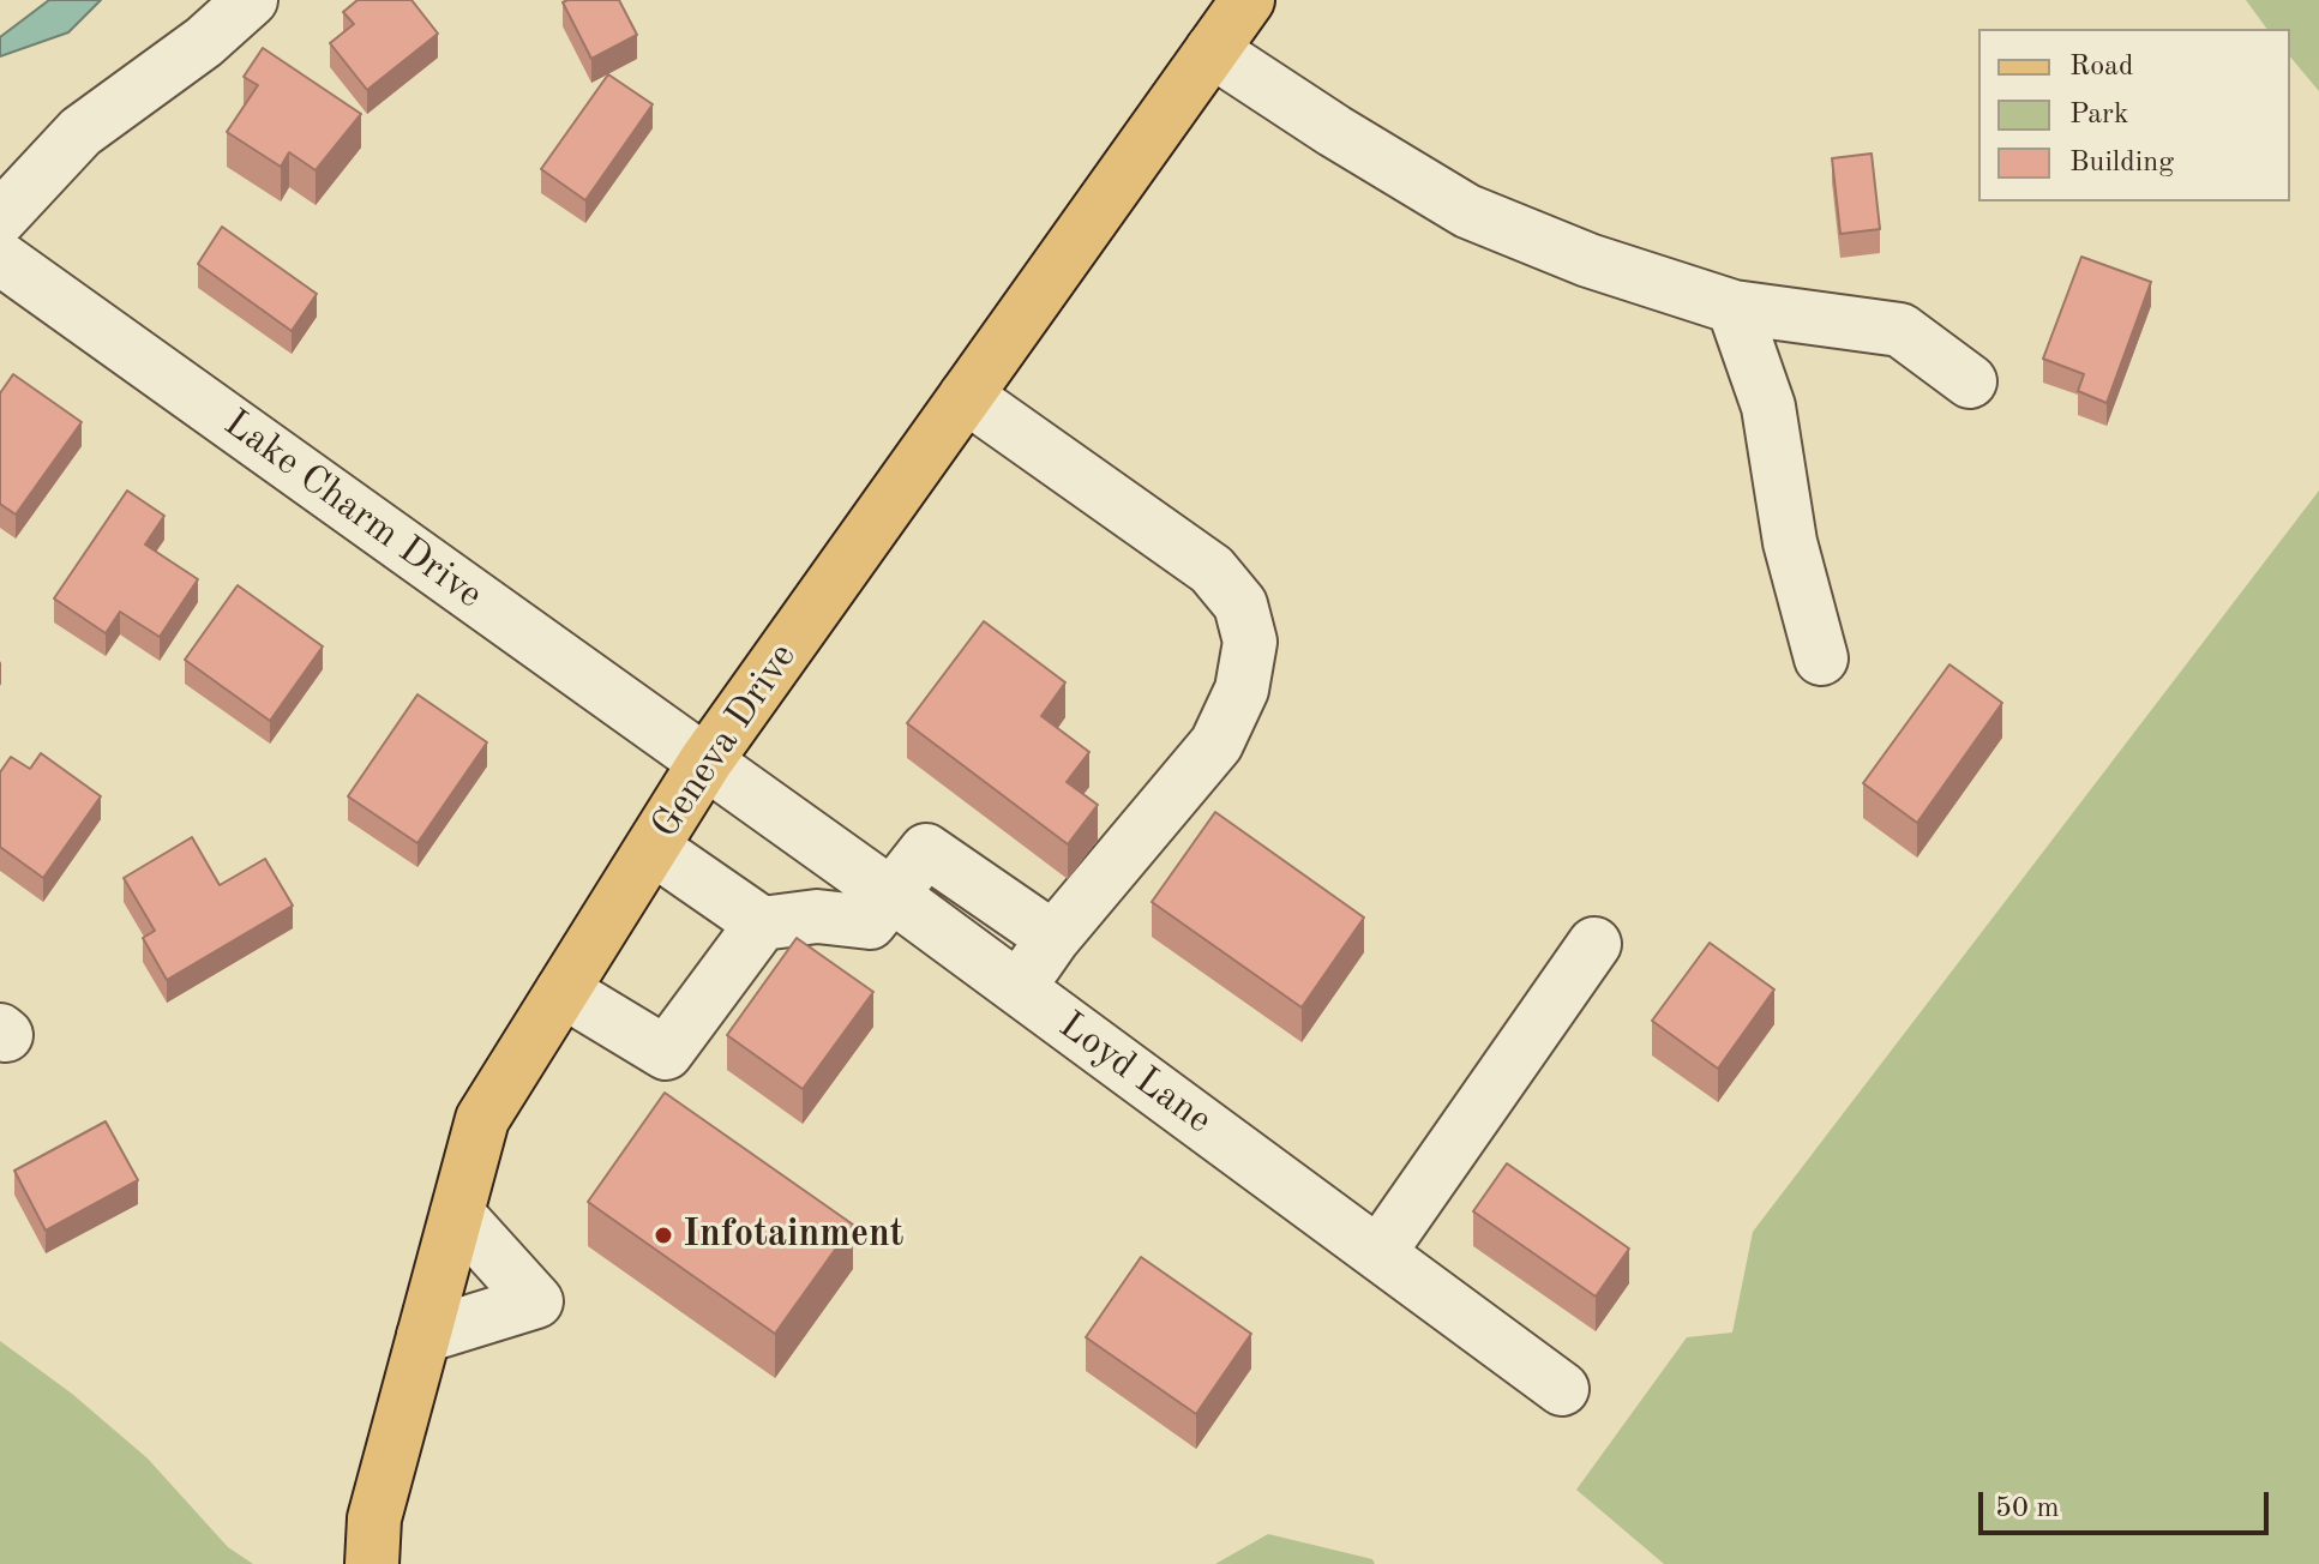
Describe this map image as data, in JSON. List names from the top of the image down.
{
  "streets": {
    "main road": ["Geneva Drive"],
    "street": ["Lake Charm Drive", "Loyd Lane"]
  },
  "crossings": [
    ["Lake Charm Drive", "Geneva Drive"],
    ["Lake Charm Drive", "Loyd Lane"],
    ["Geneva Drive", "Loyd Lane"]
  ],
  "places": ["Infotainment"],
  "legend": ["Road", "Park", "Building"],
  "scale_bar": "50 m"
}
